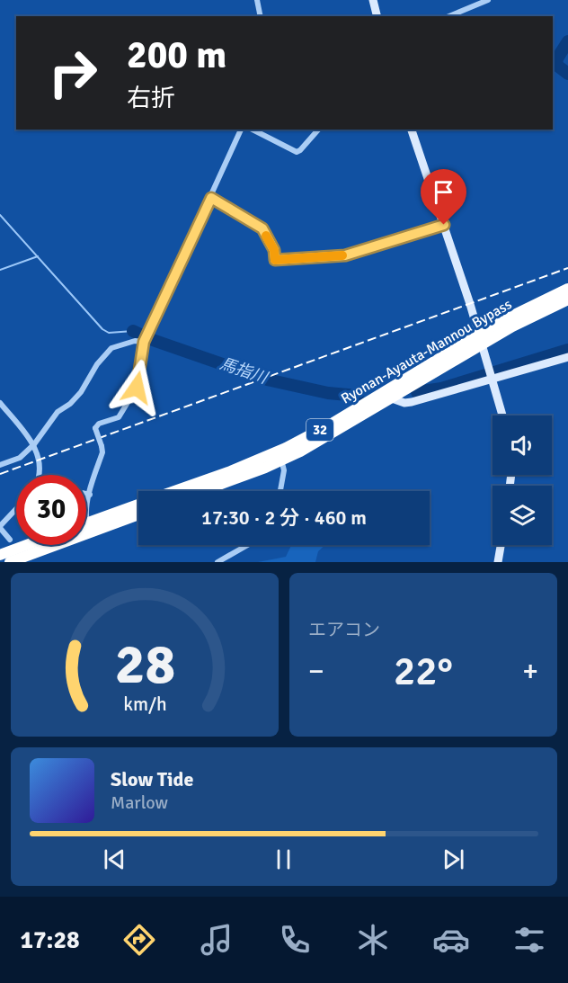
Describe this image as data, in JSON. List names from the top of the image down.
{
  "streets": {
    "highway": ["Ryonan-Ayauta-Mannou Bypass", "32"]
  },
  "water": ["馬指川"],
  "page": {
    "turn": ["200 m", "右折"],
    "limit": "30",
    "trip": "17:30 · 2 分 · 460 m",
    "tile": "エアコン",
    "heat": ["−", "22°", "+"],
    "song": ["Slow Tide", "Marlow"],
    "tabs": "17:28",
    "gauge": ["28", "km/h"]
  }
}
